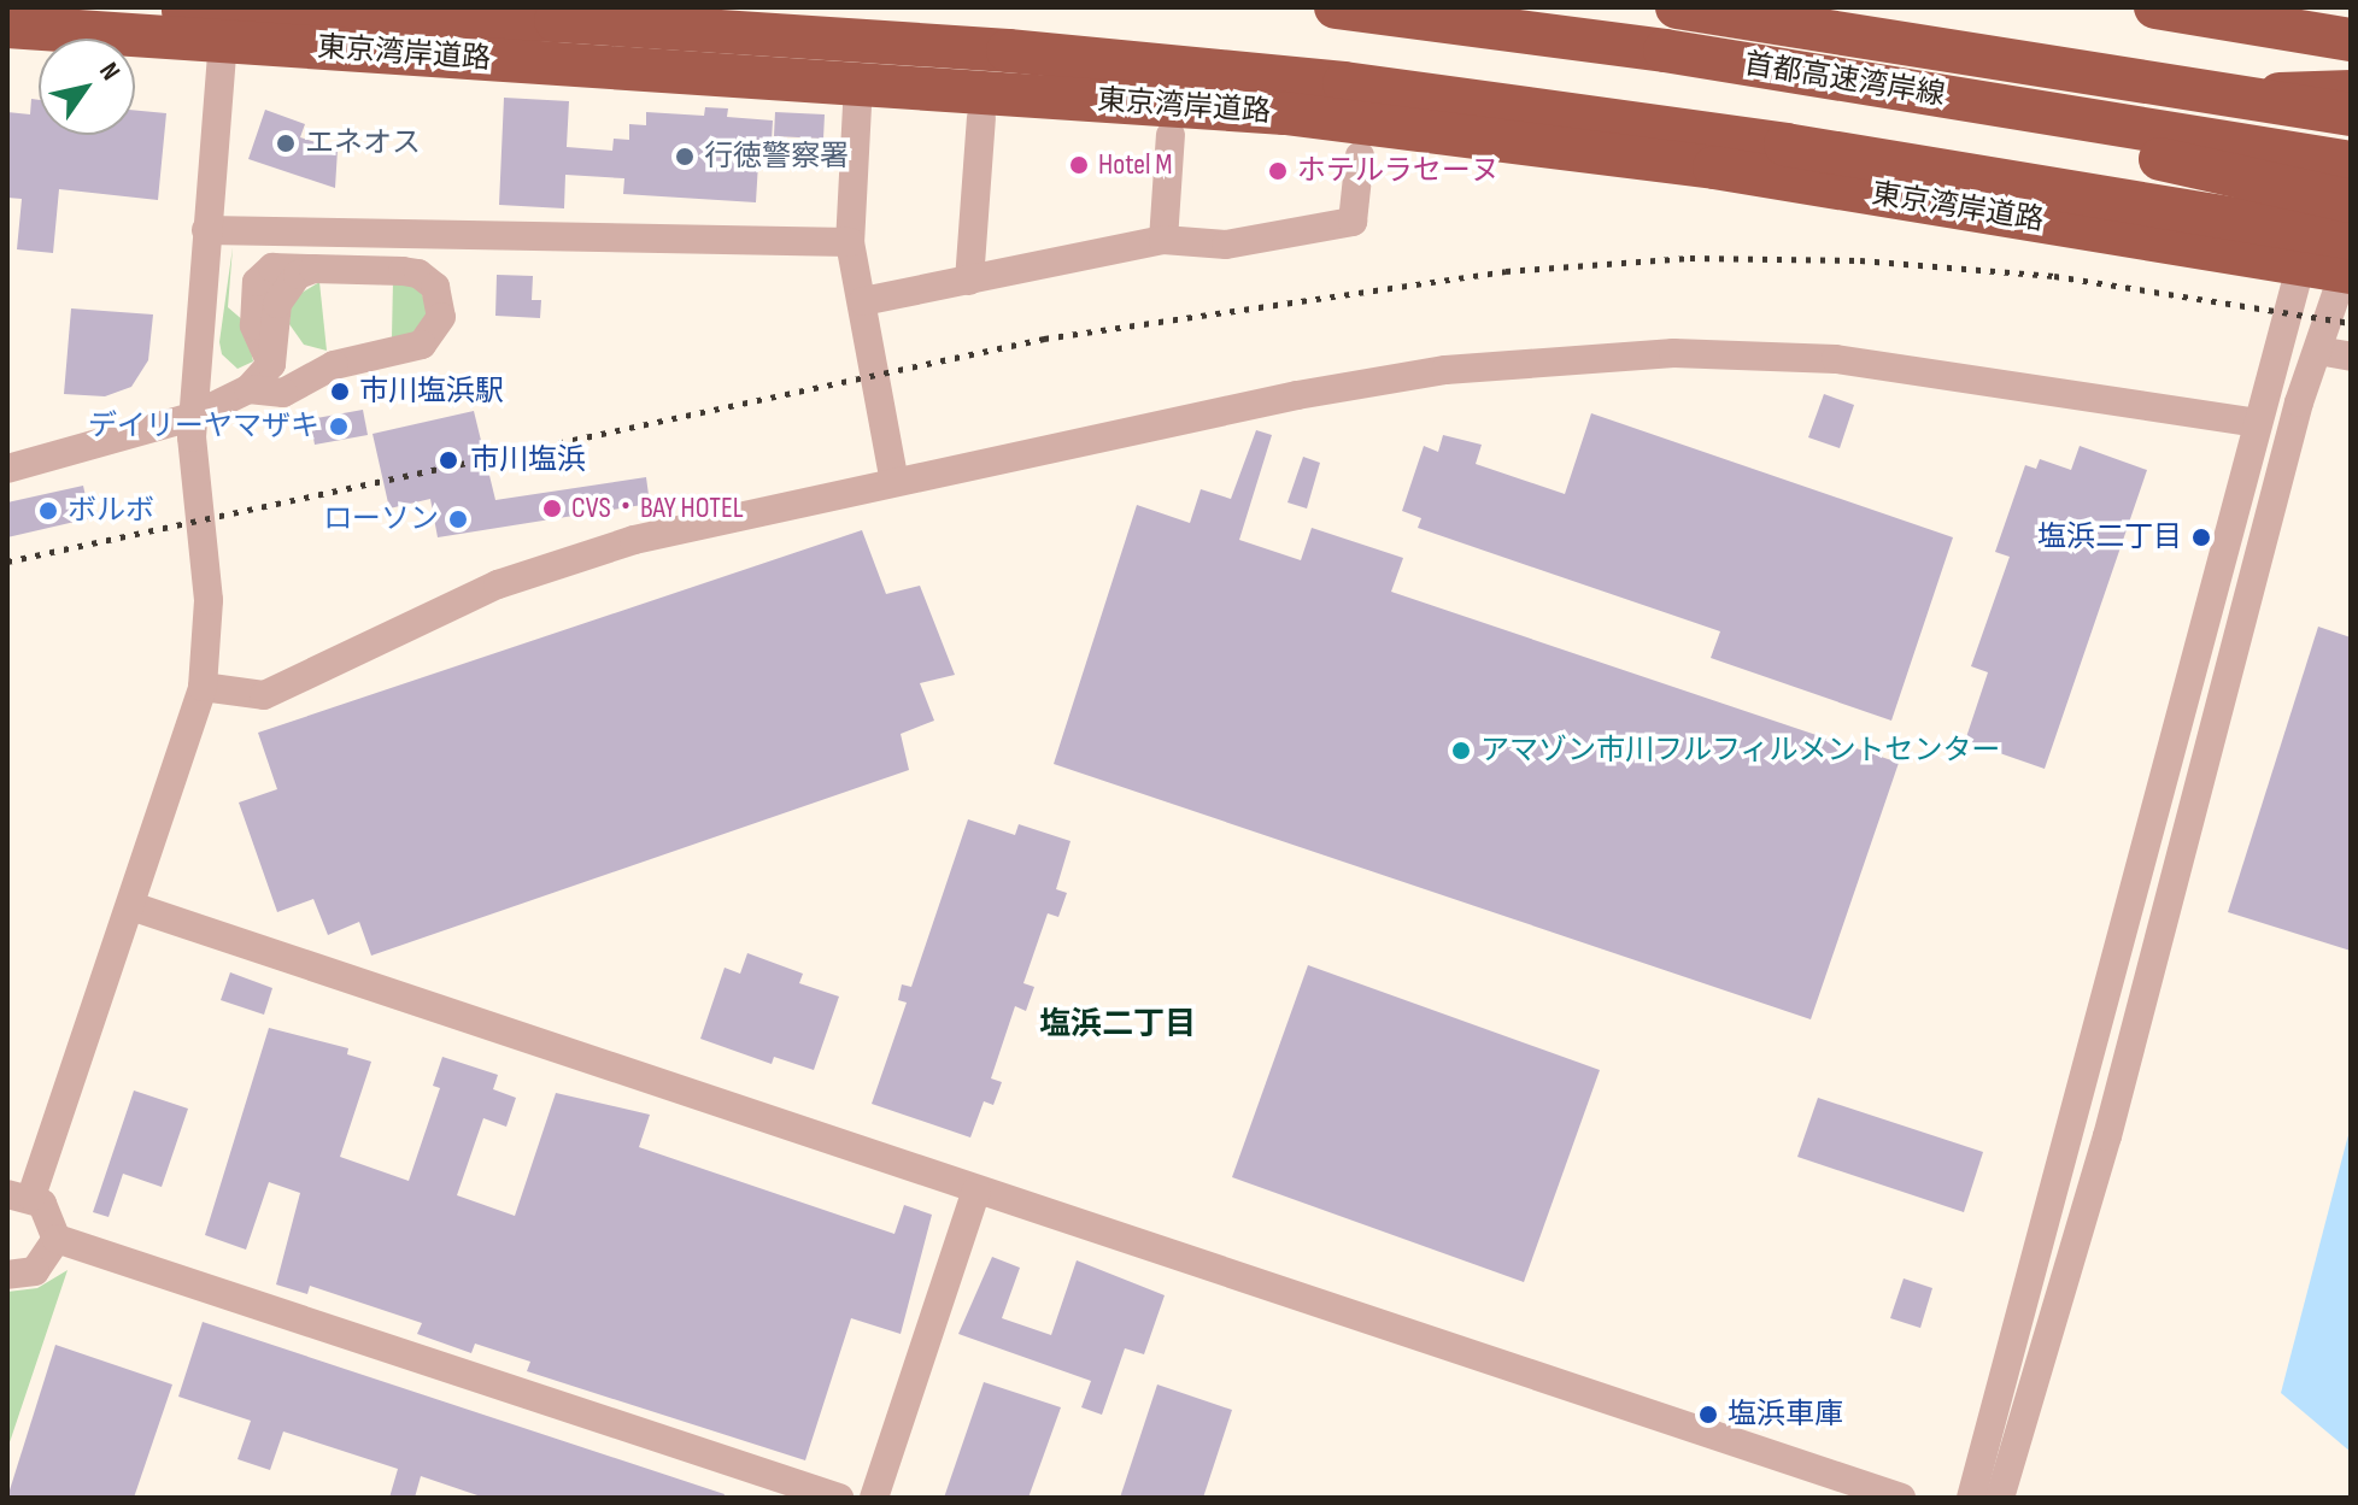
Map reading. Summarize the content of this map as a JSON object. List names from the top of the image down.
{
  "streets": {
    "highway": ["東京湾岸道路", "首都高速湾岸線"]
  },
  "districts": ["塩浜二丁目"],
  "places": [
    "エネオス",
    "行徳警察署",
    "Hotel M",
    "ホテルラセーヌ",
    "市川塩浜駅",
    "デイリーヤマザキ",
    "市川塩浜",
    "CVS・BAY HOTEL",
    "ボルボ",
    "ローソン",
    "塩浜二丁目",
    "アマゾン市川フルフィルメントセンター",
    "塩浜車庫"
  ],
  "north": "top right"
}
